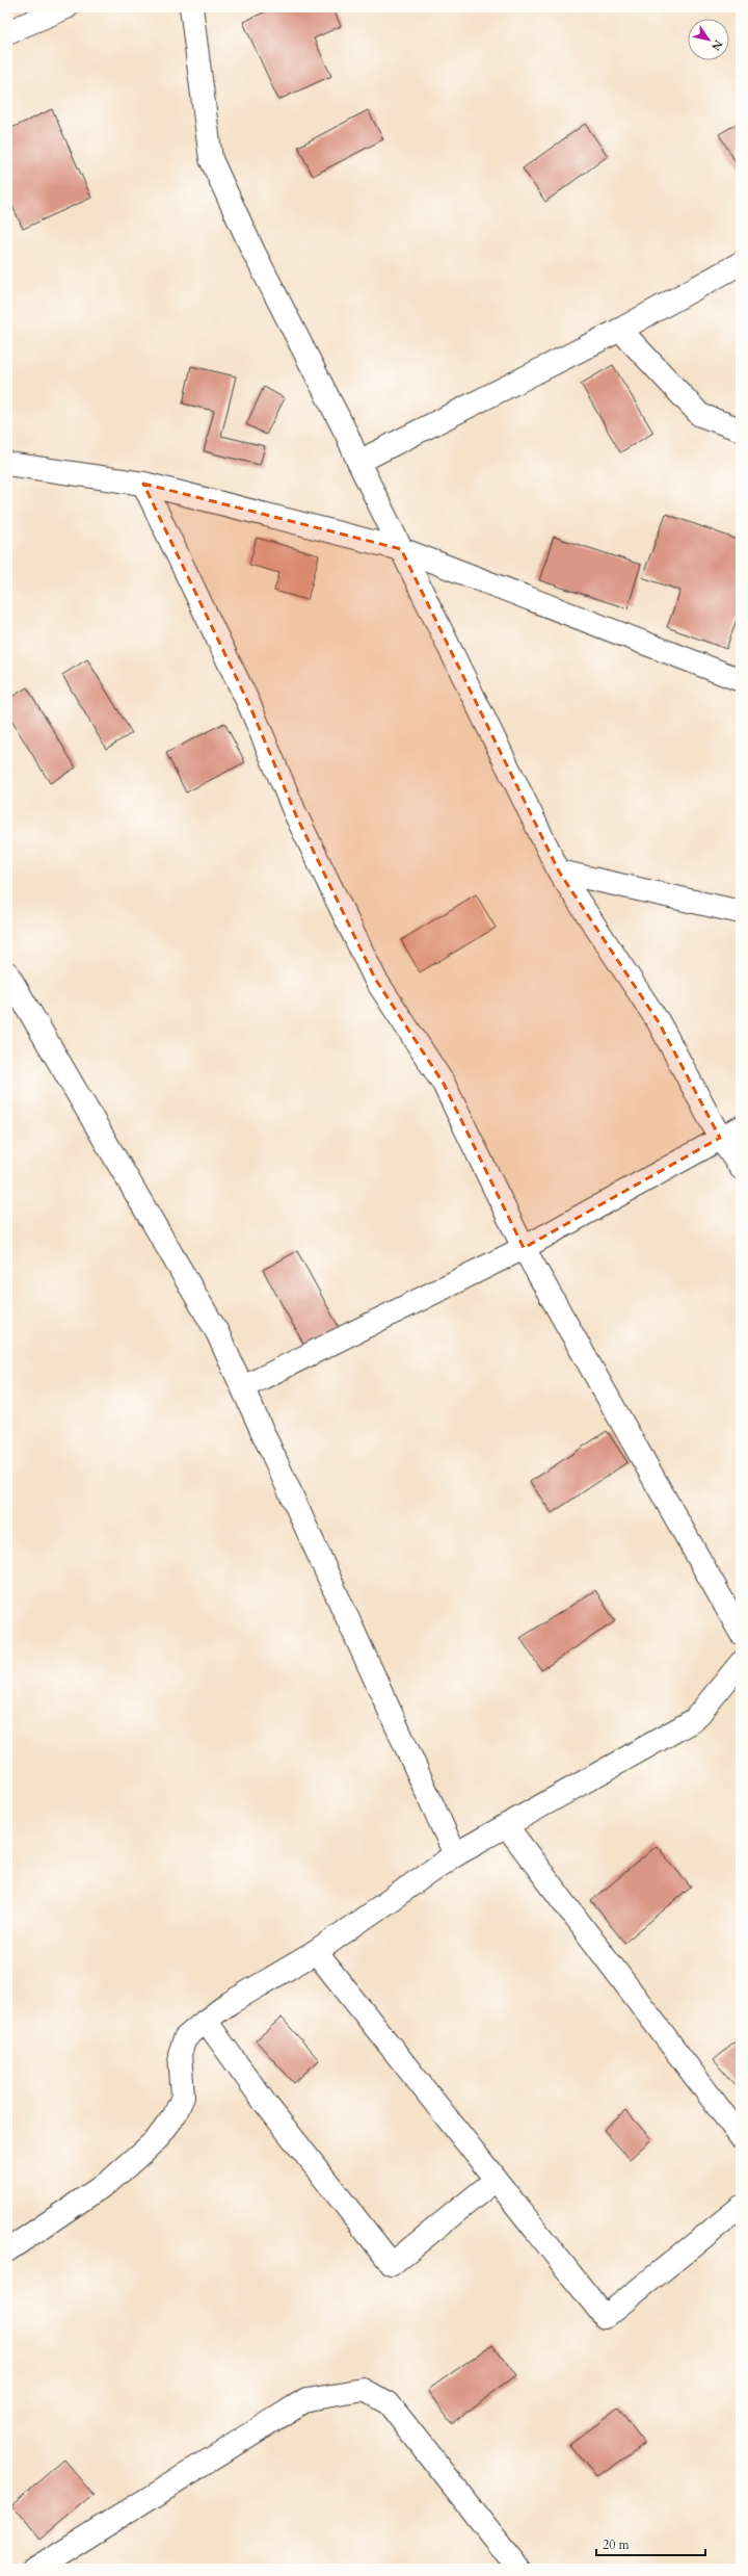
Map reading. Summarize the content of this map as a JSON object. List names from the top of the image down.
{
  "scale_bar": "20 m",
  "north": "bottom right"
}
